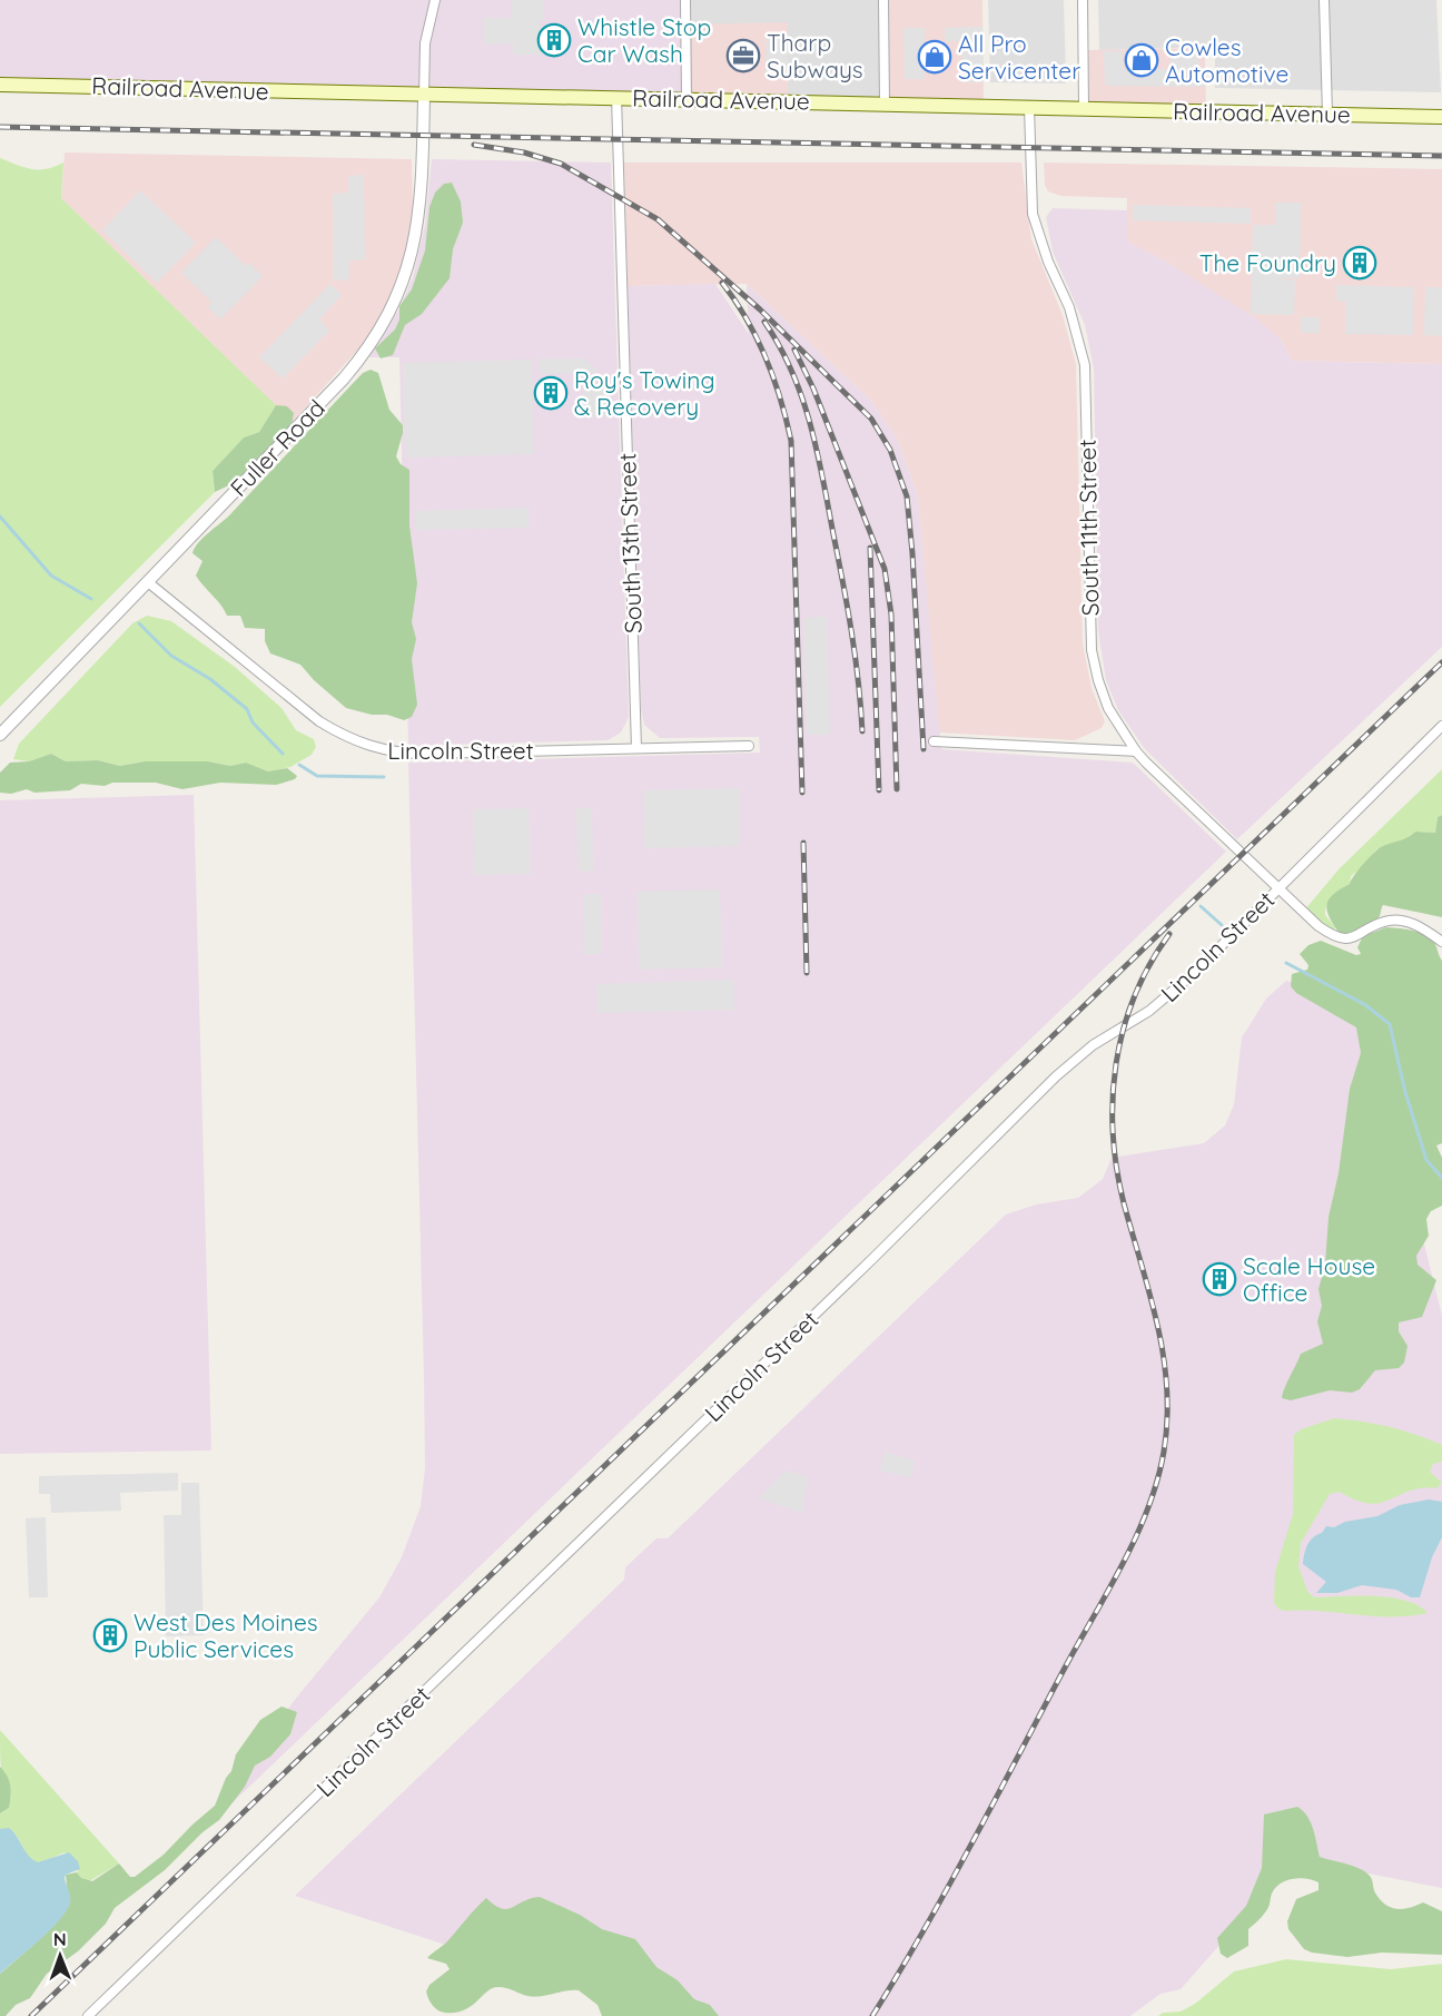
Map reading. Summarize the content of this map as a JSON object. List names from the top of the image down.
{
  "streets": {
    "main road": ["Railroad Avenue"],
    "street": [
      "Fuller Road",
      "South 11th Street",
      "South 13th Street",
      "Lincoln Street"
    ]
  },
  "crossings": [
    ["Railroad Avenue", "Fuller Road"],
    ["Railroad Avenue", "South 11th Street"],
    ["Railroad Avenue", "South 13th Street"],
    ["Fuller Road", "Lincoln Street"],
    ["South 11th Street", "Lincoln Street"],
    ["South 13th Street", "Lincoln Street"]
  ],
  "places": {
    "building": [
      "Whistle Stop Car Wash",
      "The Foundry",
      "Roy's Towing & Recovery",
      "Scale House Office",
      "West Des Moines Public Services"
    ],
    "office": ["Tharp Subways"],
    "shop": ["All Pro Servicenter", "Cowles Automotive"]
  },
  "north": "top"
}
